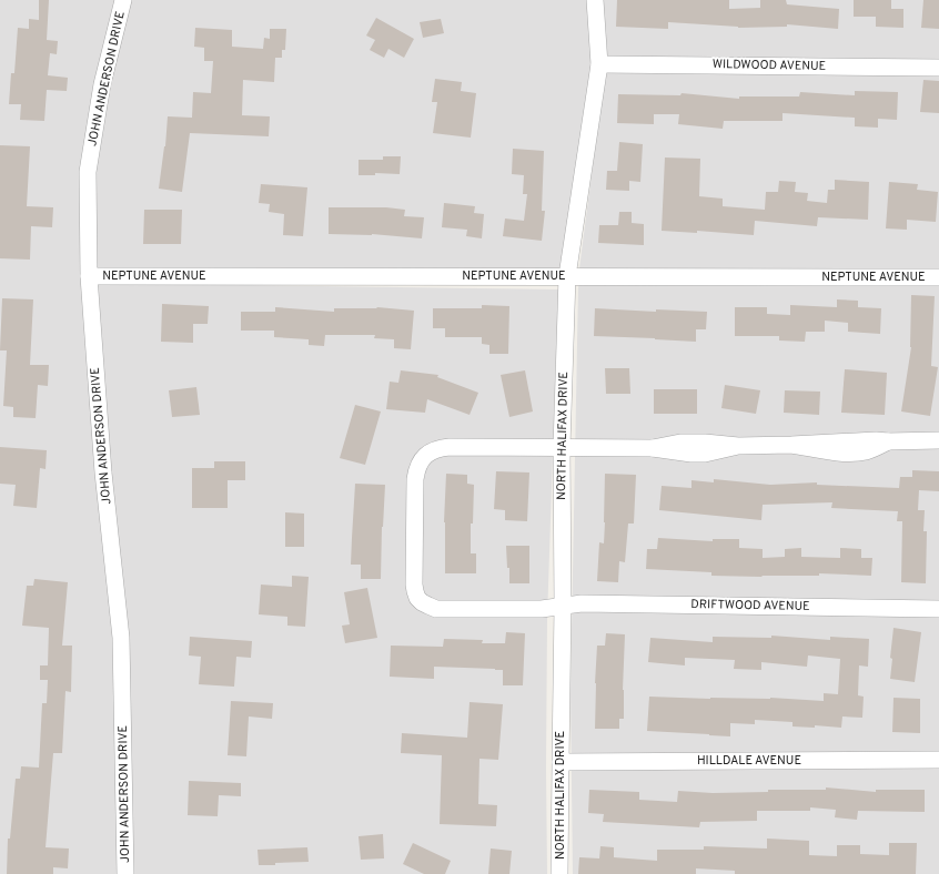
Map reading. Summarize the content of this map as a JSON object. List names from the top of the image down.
{
  "streets": {
    "street": [
      "WILDWOOD AVENUE",
      "JOHN ANDERSON DRIVE",
      "NEPTUNE AVENUE",
      "NORTH HALIFAX DRIVE",
      "DRIFTWOOD AVENUE",
      "HILLDALE AVENUE"
    ]
  },
  "crossings": [
    ["WILDWOOD AVENUE", "NORTH HALIFAX DRIVE"],
    ["JOHN ANDERSON DRIVE", "NEPTUNE AVENUE"],
    ["NEPTUNE AVENUE", "NORTH HALIFAX DRIVE"],
    ["NORTH HALIFAX DRIVE", "DRIFTWOOD AVENUE"],
    ["NORTH HALIFAX DRIVE", "HILLDALE AVENUE"]
  ]
}
